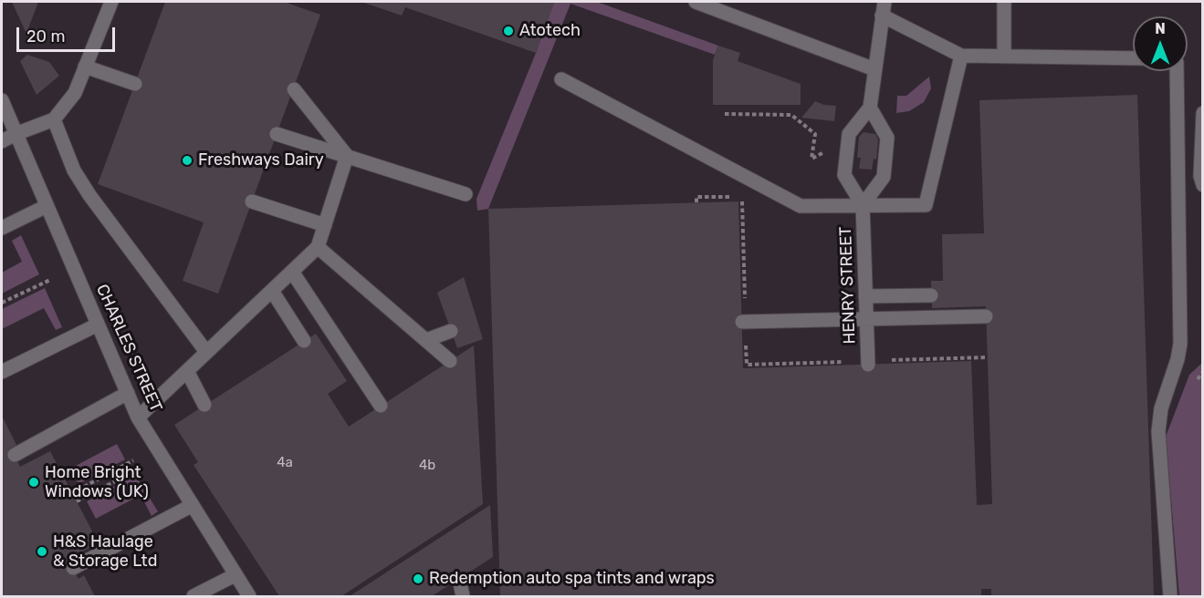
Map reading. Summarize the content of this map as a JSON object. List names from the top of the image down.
{
  "streets": {
    "street": ["HENRY STREET", "CHARLES STREET"]
  },
  "places": [
    "Atotech",
    "Freshways Dairy",
    "Home Bright Windows (UK)",
    "H&S Haulage & Storage Ltd",
    "Redemption auto spa tints and wraps"
  ],
  "house_numbers": ["4a", "4b"],
  "scale_bar": "20 m",
  "north": "top"
}
